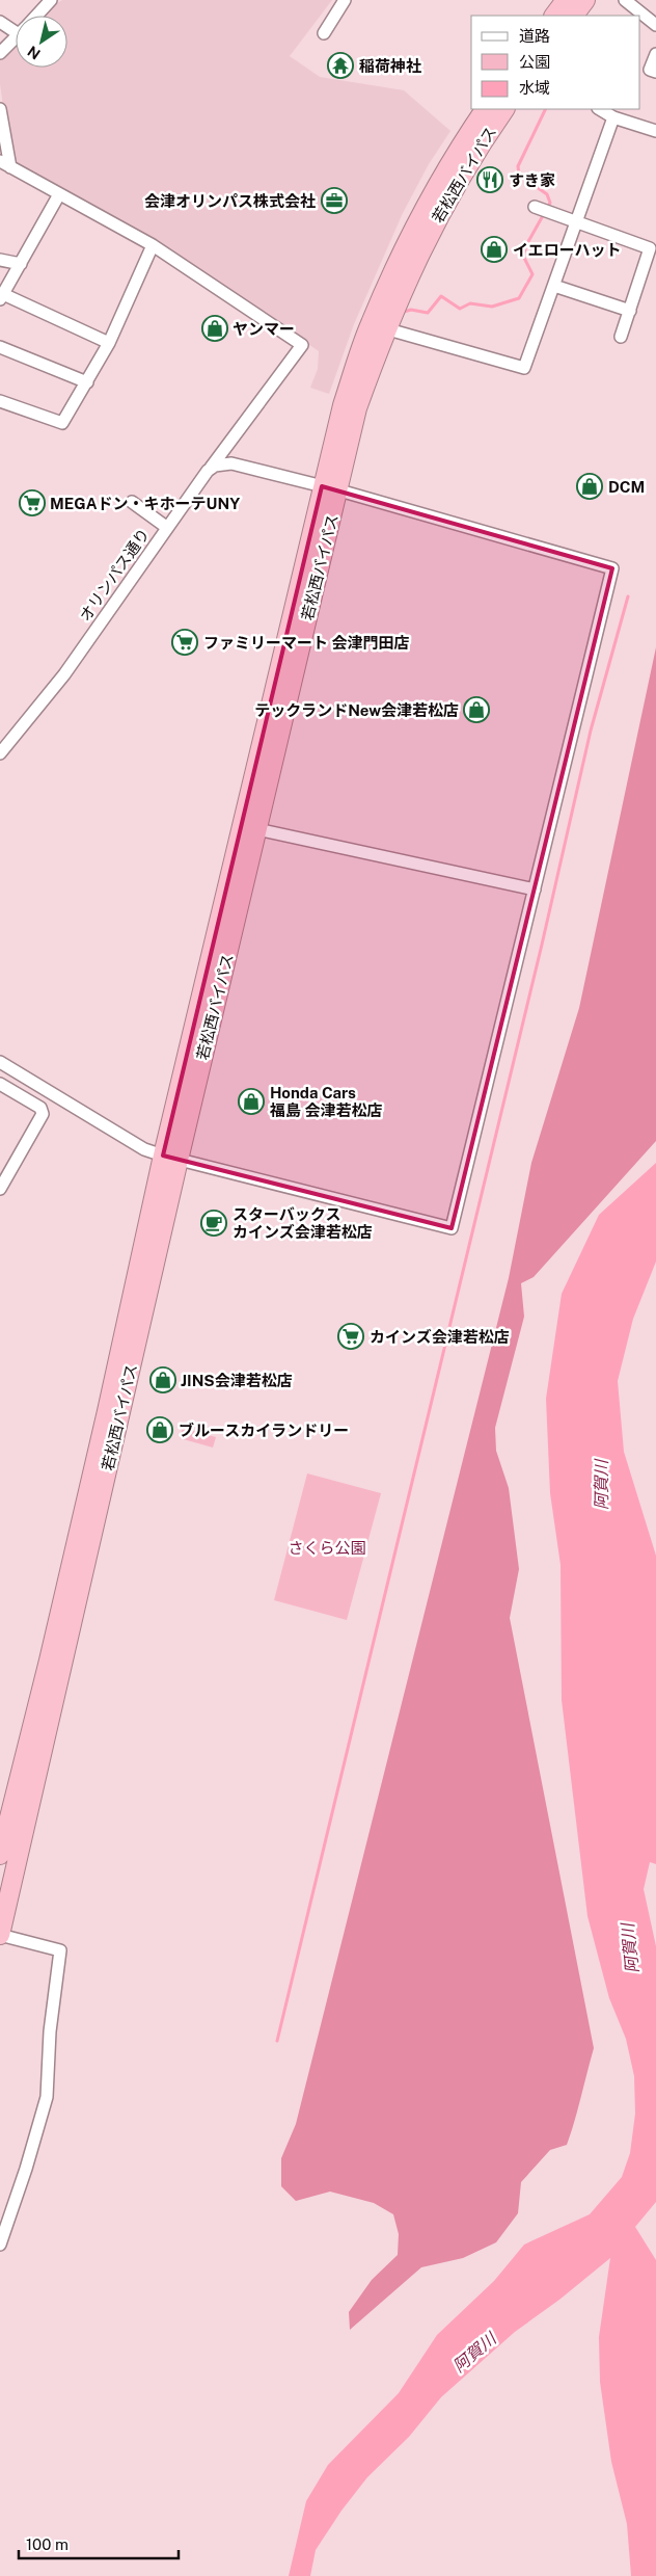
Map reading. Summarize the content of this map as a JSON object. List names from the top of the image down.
{
  "streets": {
    "highway": ["若松西バイパス"],
    "street": ["オリンパス通り"]
  },
  "water": ["阿賀川"],
  "parks": ["さくら公園"],
  "places": {
    "temple": ["稲荷神社"],
    "restaurant": ["すき家"],
    "office": ["会津オリンパス株式会社"],
    "shop": [
      "イエローハット",
      "ヤンマー",
      "DCM",
      "テックランドNew会津若松店",
      "Honda Cars 福島 会津若松店",
      "JINS会津若松店",
      "ブルースカイランドリー"
    ],
    "supermarket": ["MEGAドン・キホーテUNY", "ファミリーマート 会津門田店", "カインズ会津若松店"],
    "cafe": ["スターバックス カインズ会津若松店"]
  },
  "legend": ["道路", "公園", "水域"],
  "scale_bar": "100 m",
  "north": "bottom left"
}
